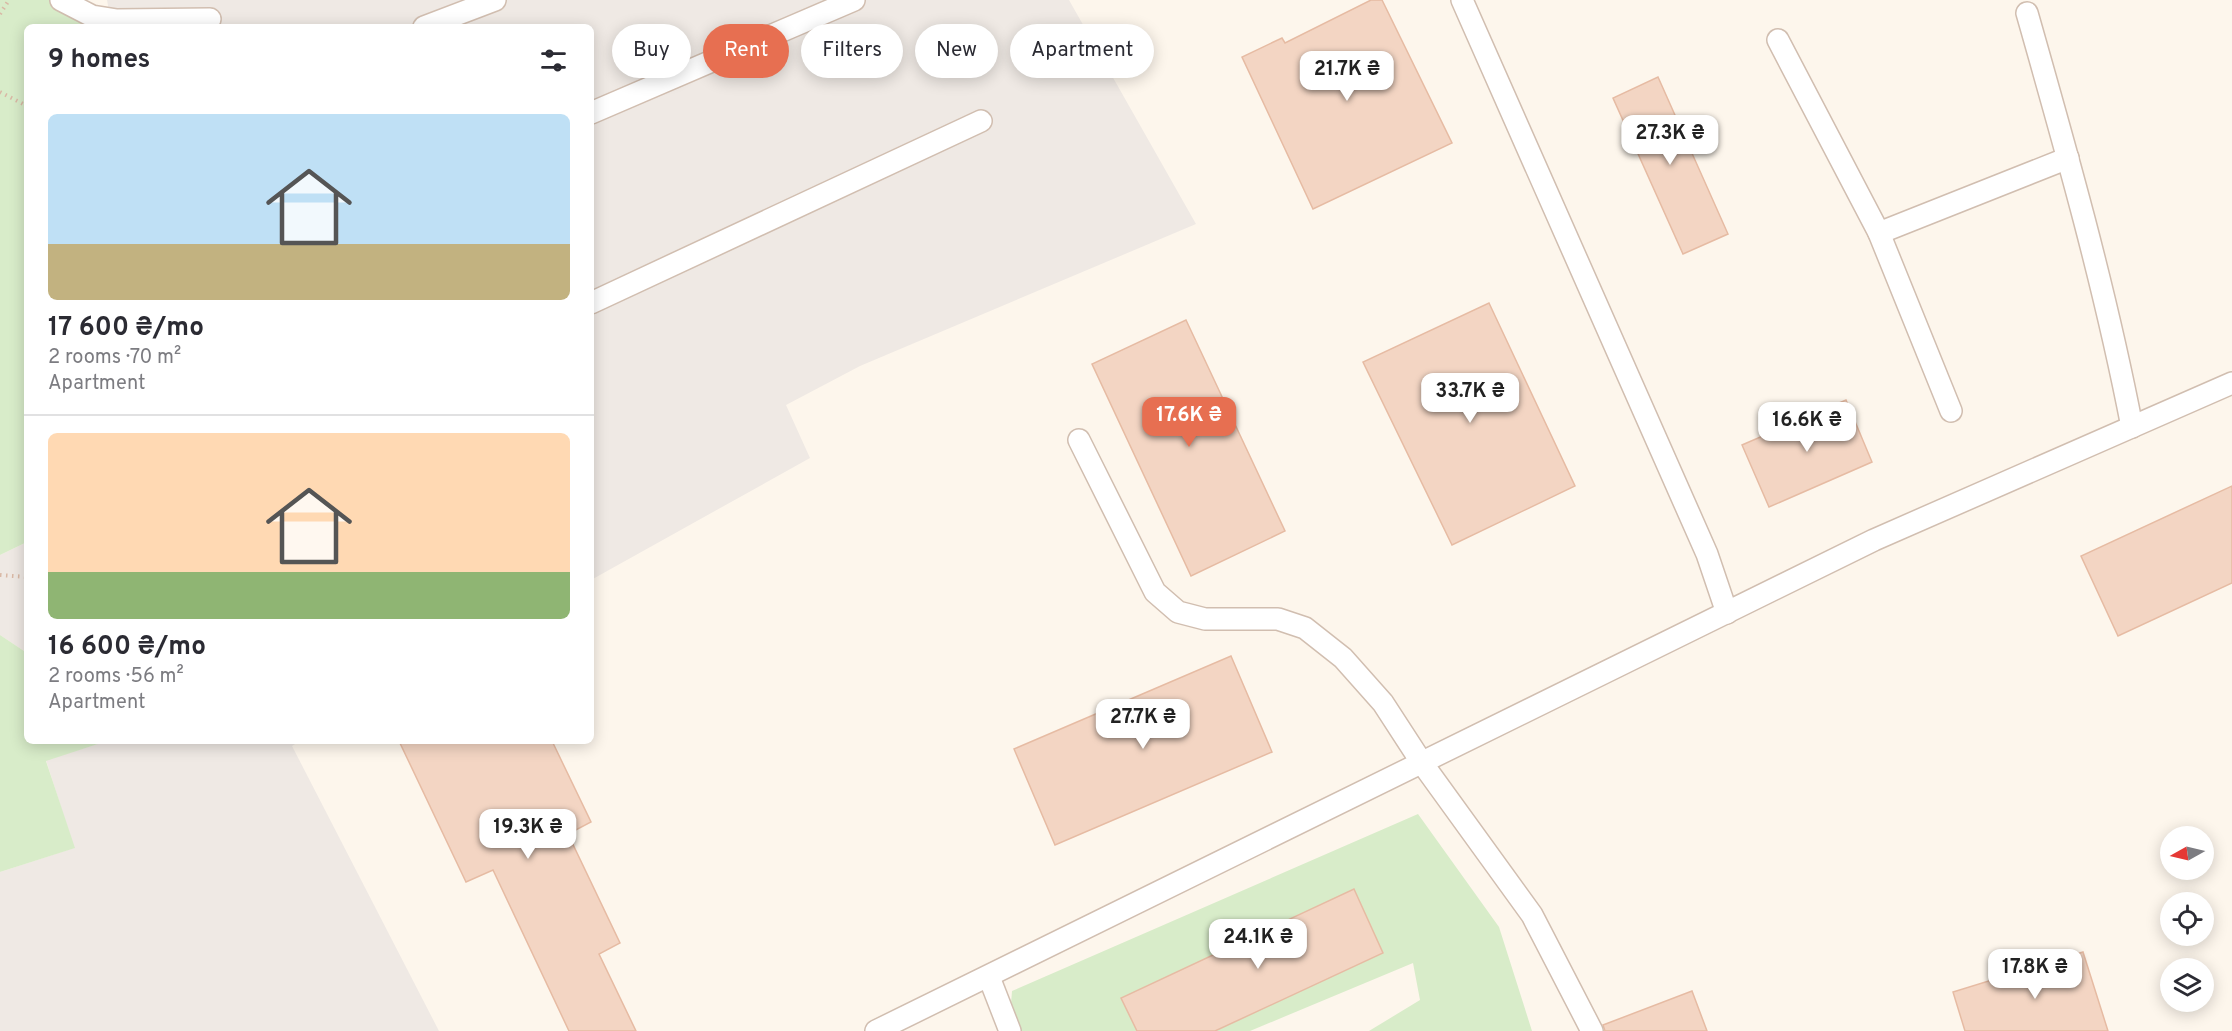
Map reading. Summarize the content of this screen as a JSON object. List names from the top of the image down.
{
  "north": "left",
  "page": {
    "chip": [
      "Buy",
      "Rent",
      "Filters",
      "New",
      "Apartment"
    ],
    "heading": "9 homes",
    "price": [
      "21.7K ₴",
      "27.3K ₴",
      "33.7K ₴",
      "17.6K ₴",
      "16.6K ₴",
      "27.7K ₴",
      "19.3K ₴",
      "24.1K ₴",
      "17.8K ₴"
    ],
    "list": [
      {
        "name": "17 600 ₴/mo",
        "note": "2 rooms · 70 m² · Apartment"
      },
      {
        "name": "16 600 ₴/mo",
        "note": "2 rooms · 56 m² · Apartment"
      }
    ]
  }
}
